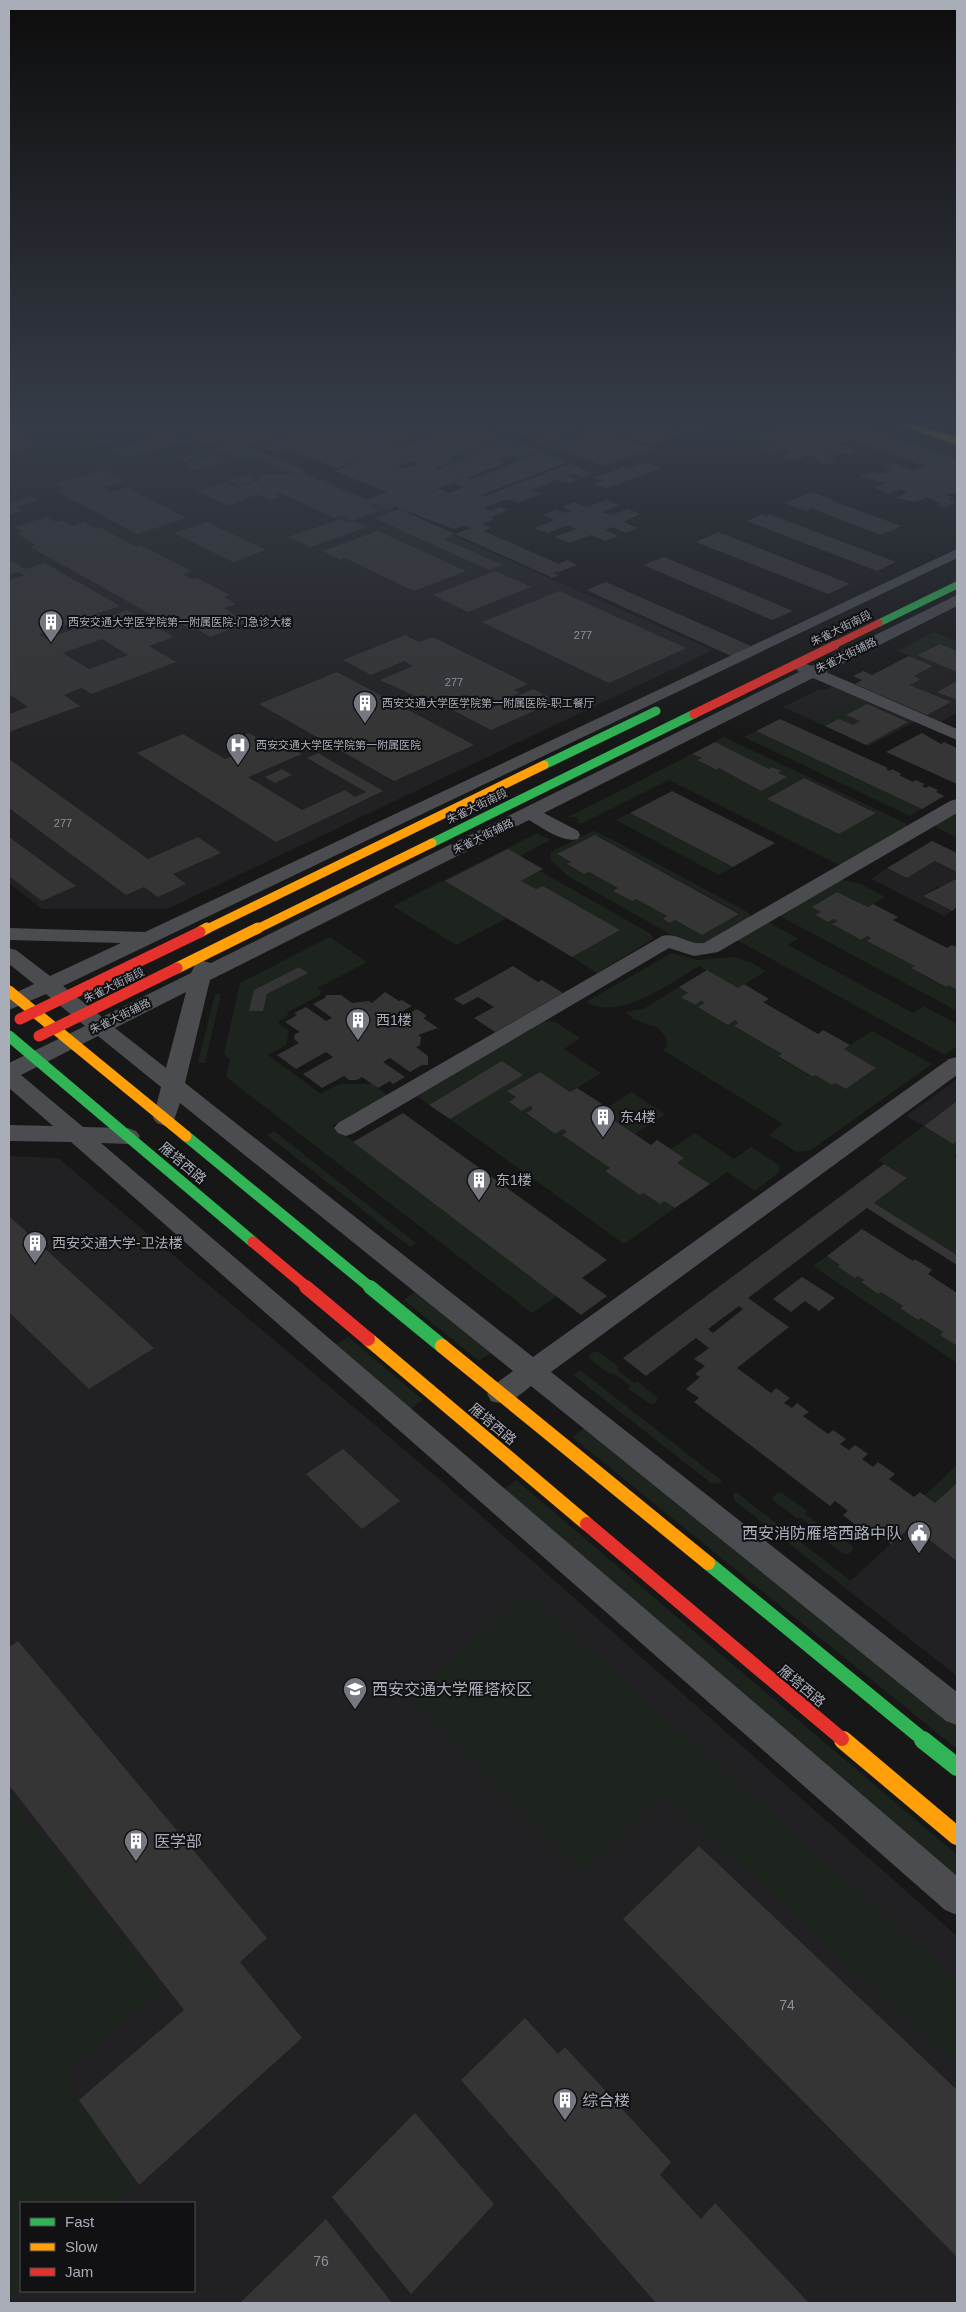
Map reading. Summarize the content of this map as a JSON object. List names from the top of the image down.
{
  "streets": {
    "main road": ["朱雀大街南段", "雁塔西路"],
    "street": ["朱雀大街辅路"]
  },
  "crossings": [
    ["朱雀大街南段", "朱雀大街辅路"],
    ["朱雀大街南段", "雁塔西路"],
    ["朱雀大街辅路", "雁塔西路"]
  ],
  "places": {
    "building": [
      "西安交通大学医学院第一附属医院-门急诊大楼",
      "西安交通大学医学院第一附属医院-职工餐厅",
      "西1楼",
      "东4楼",
      "东1楼",
      "西安交通大学-卫法楼",
      "医学部",
      "综合楼"
    ],
    "hospital": ["西安交通大学医学院第一附属医院"],
    "public building": ["西安消防雁塔西路中队"],
    "school or university": ["西安交通大学雁塔校区"]
  },
  "house_numbers": [
    "277",
    "277",
    "277",
    "74",
    "76"
  ],
  "legend": ["Fast", "Slow", "Jam"]
}
